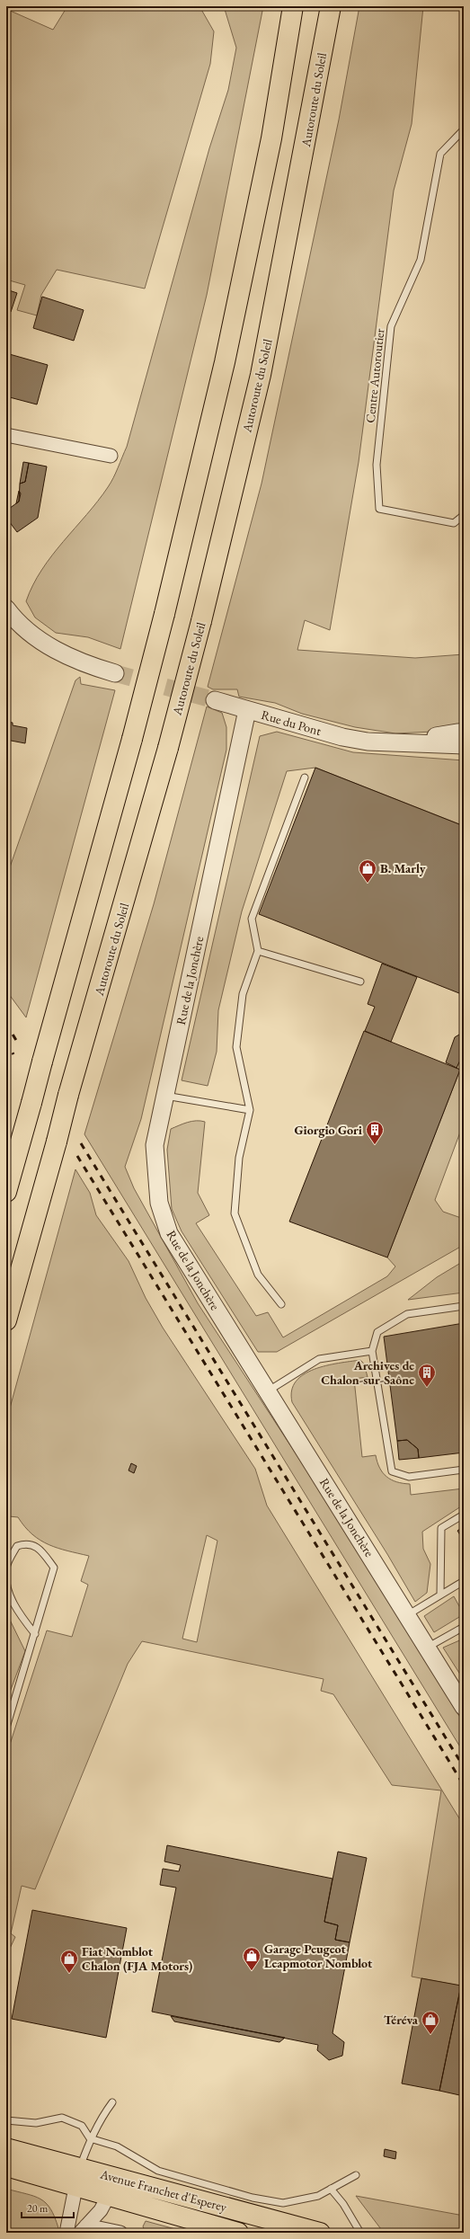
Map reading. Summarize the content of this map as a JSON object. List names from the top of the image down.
{
  "streets": {
    "main road": ["Autoroute du Soleil", "Avenue Franchet d'Esperey"],
    "street": ["Rue du Pont", "Rue de la Jonchère"],
    "lane": ["Centre Autoroutier"]
  },
  "crossings": [
    ["Rue du Pont", "Rue de la Jonchère"]
  ],
  "places": {
    "shop": [
      "B. Marly",
      "Garage Peugeot Leapmotor Nomblot",
      "Fiat Nomblot Chalon (FJA Motors)",
      "Téréva"
    ],
    "building": ["Giorgio Gori", "Archives de Chalon-sur-Saône"]
  },
  "scale_bar": "20 m"
}
